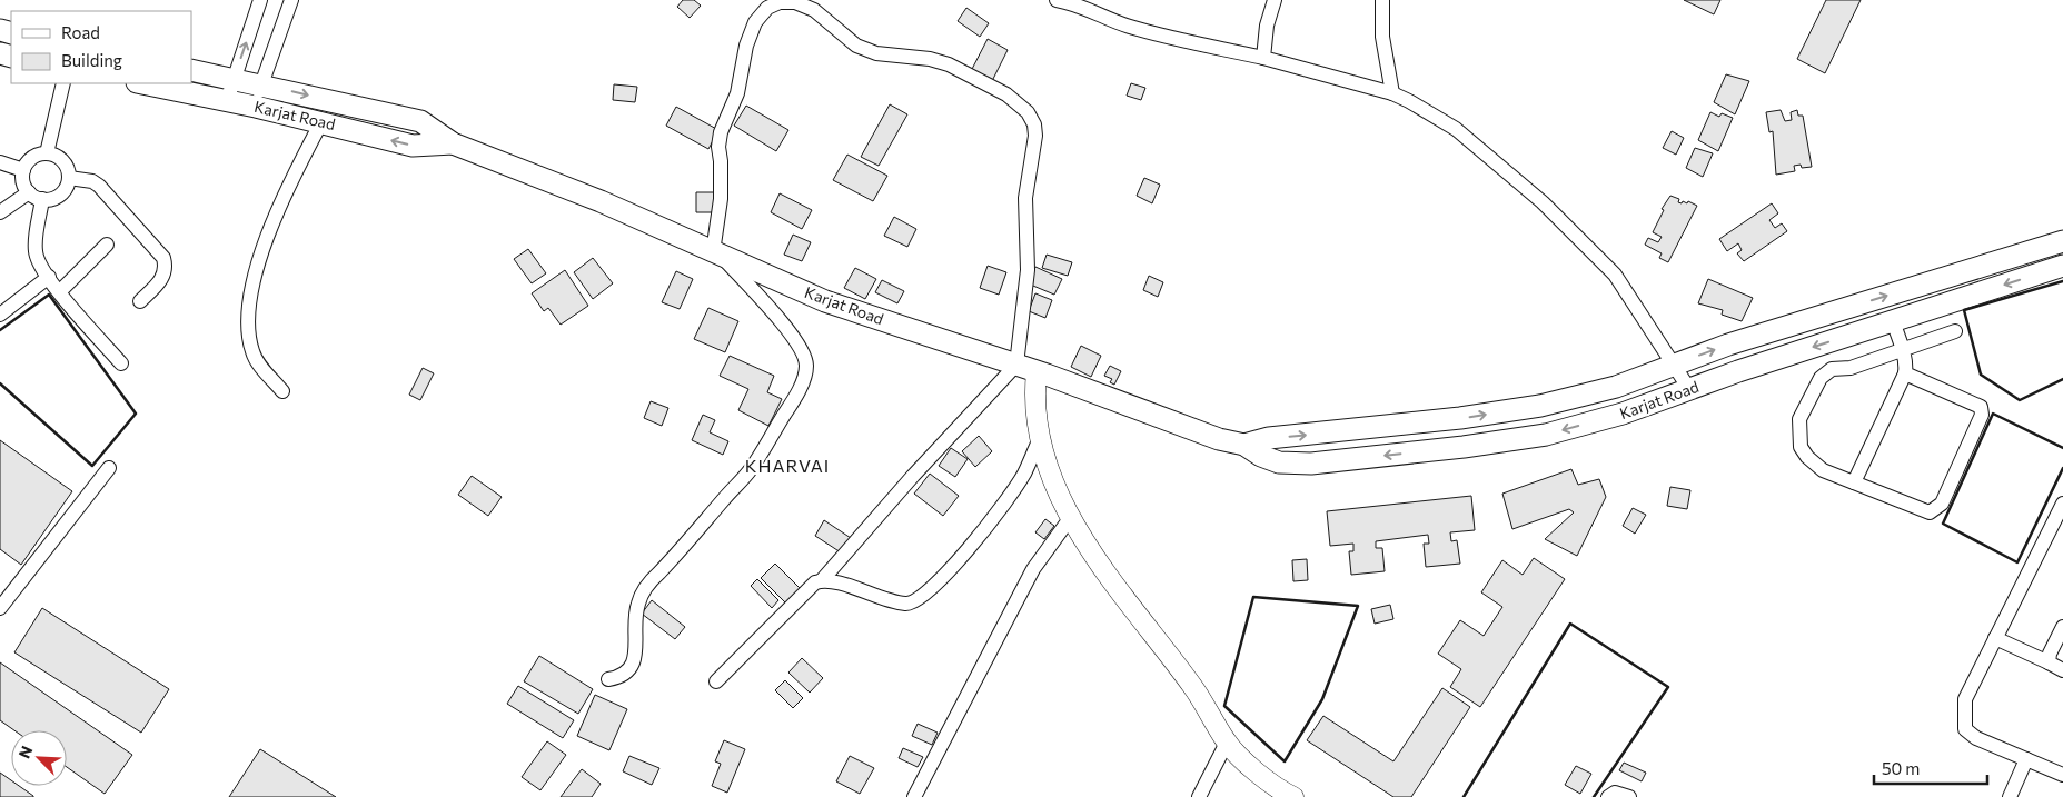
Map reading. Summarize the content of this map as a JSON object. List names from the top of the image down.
{
  "streets": {
    "main road": ["Karjat Road"]
  },
  "districts": ["KHARVAI"],
  "legend": ["Road", "Building"],
  "scale_bar": "50 m",
  "north": "top left"
}
